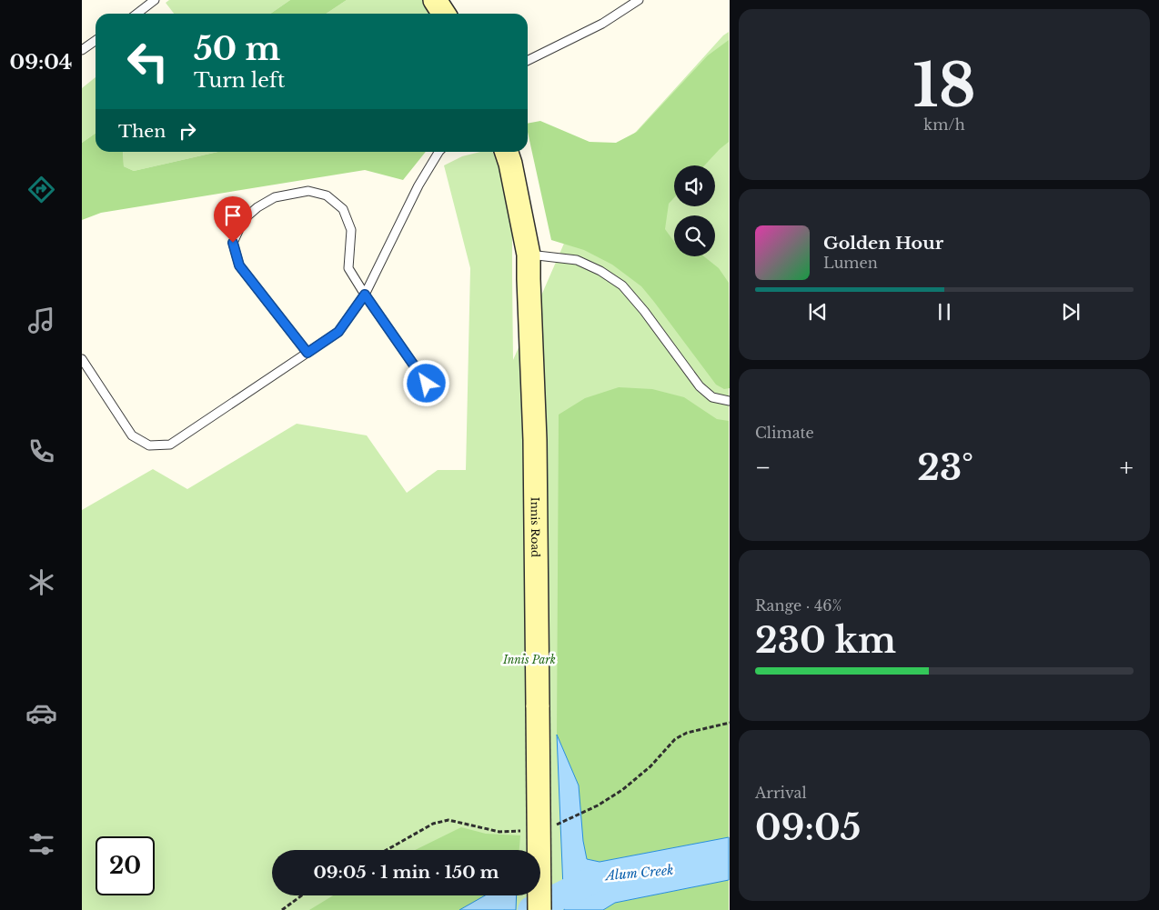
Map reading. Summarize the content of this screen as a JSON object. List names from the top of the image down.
{
  "streets": {
    "main road": ["Innis Road"]
  },
  "water": ["Alum Creek"],
  "parks": ["Innis Park"],
  "page": {
    "tabs": "09:04",
    "tile": [
      ["18", "km/h"],
      "Climate",
      ["Range · 46%", "230 km"],
      ["Arrival", "09:05"]
    ],
    "turn": ["50 m", "Turn left"],
    "then": "Then",
    "song": ["Golden Hour", "Lumen"],
    "heat": ["−", "23°", "+"],
    "limit": "20",
    "trip": "09:05 · 1 min · 150 m"
  }
}
